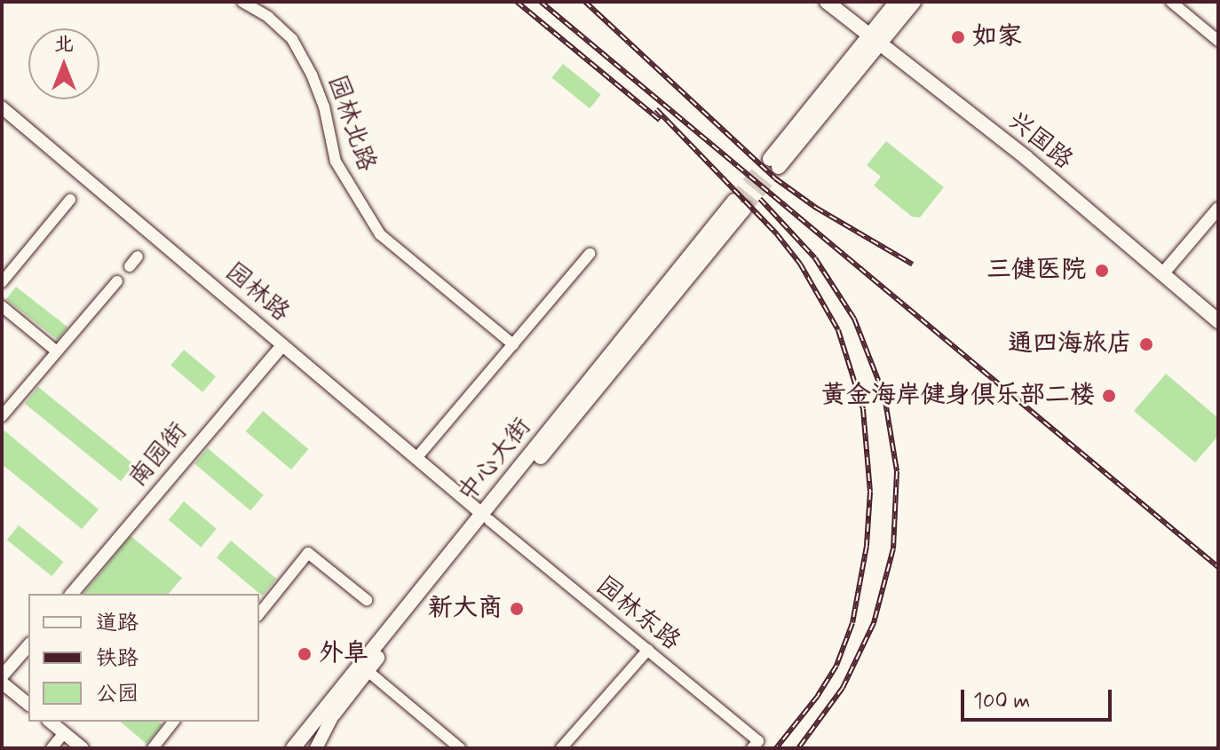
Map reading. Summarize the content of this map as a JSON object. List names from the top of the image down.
{
  "streets": {
    "main road": ["兴国路", "中心大街"],
    "street": [
      "园林北路",
      "园林路",
      "南园街",
      "园林东路"
    ]
  },
  "crossings": [
    ["园林路", "南园街"],
    ["园林路", "中心大街"],
    ["园林路", "园林东路"],
    ["中心大街", "园林东路"]
  ],
  "places": [
    "如家",
    "三健医院",
    "通四海旅店",
    "黄金海岸健身俱乐部二楼",
    "新大商",
    "外阜"
  ],
  "legend": ["道路", "铁路", "公园"],
  "scale_bar": "100 m",
  "north": "top"
}
